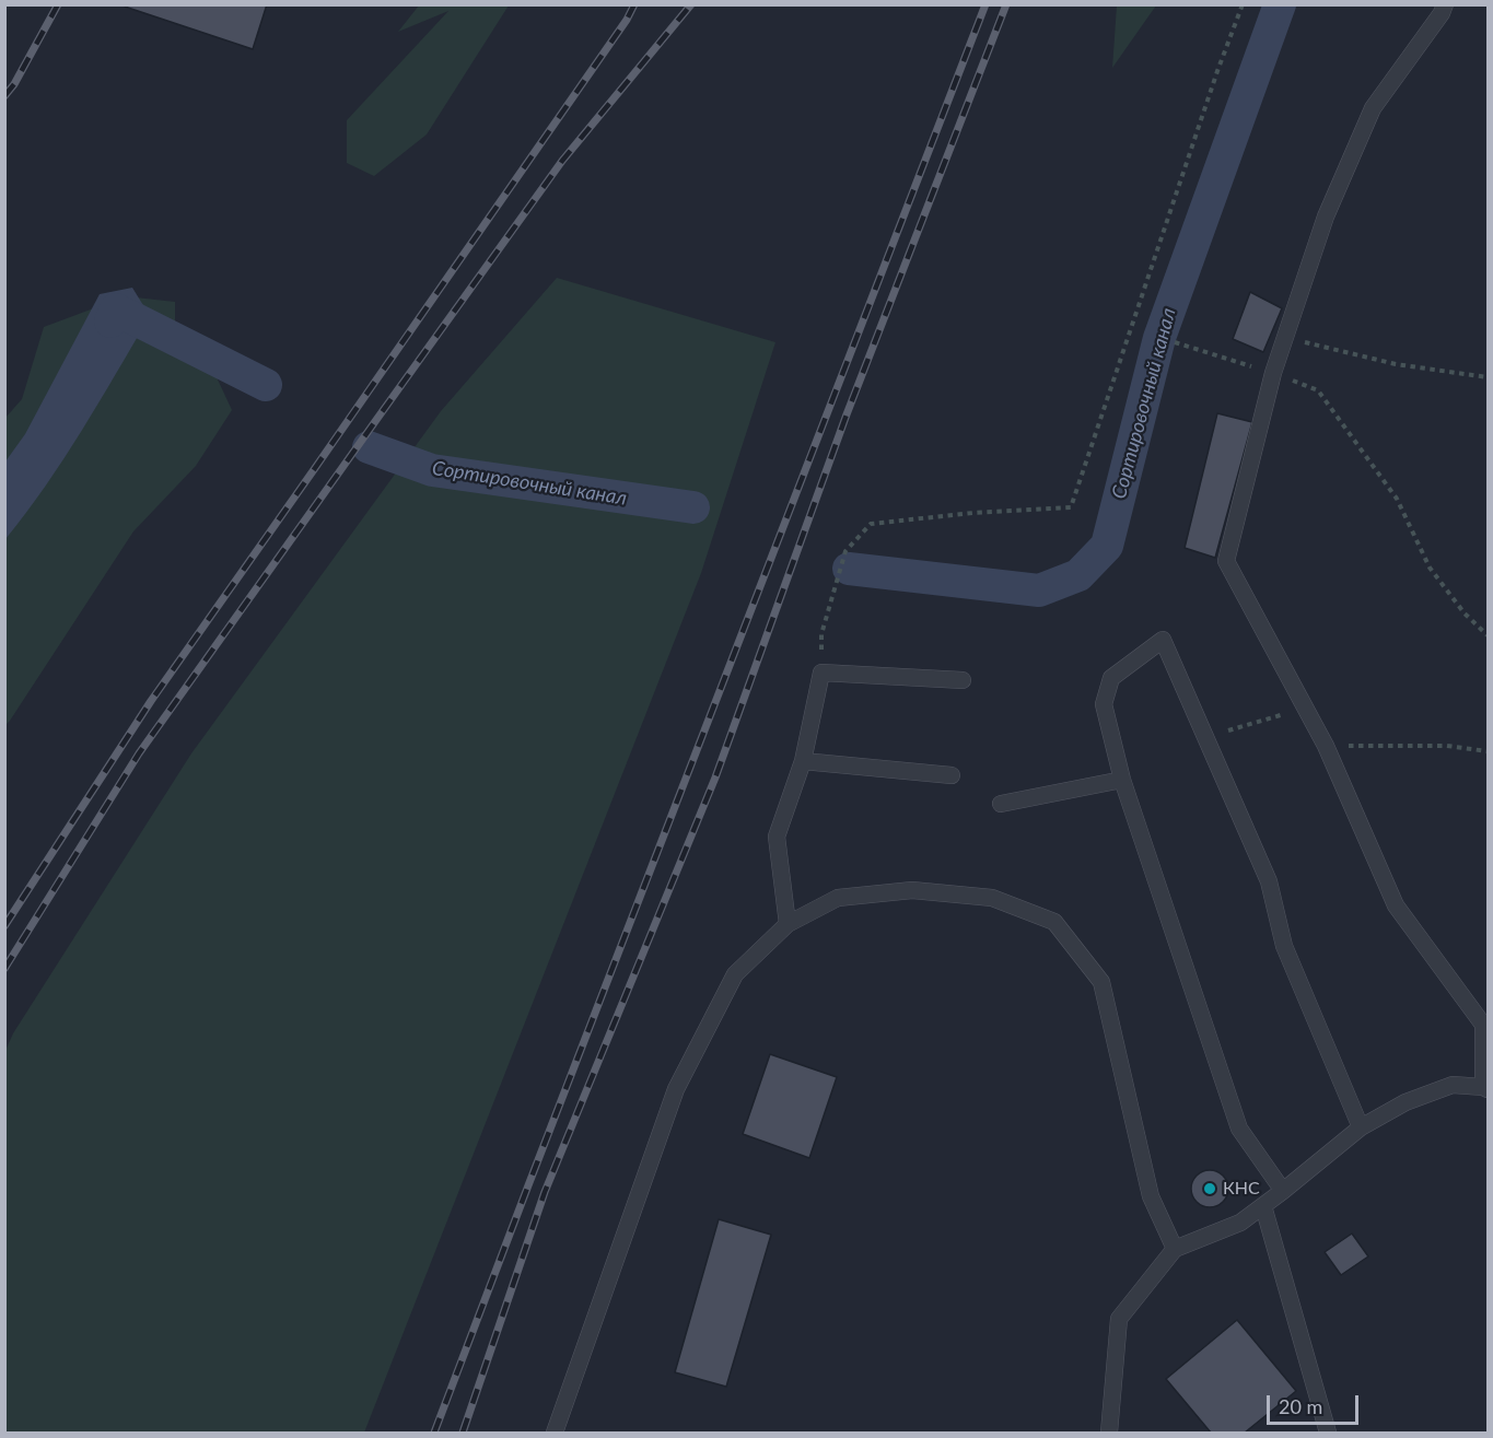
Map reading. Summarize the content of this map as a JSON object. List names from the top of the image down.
{
  "water": ["Сортировочный канал"],
  "places": ["КНС"],
  "scale_bar": "20 m"
}
